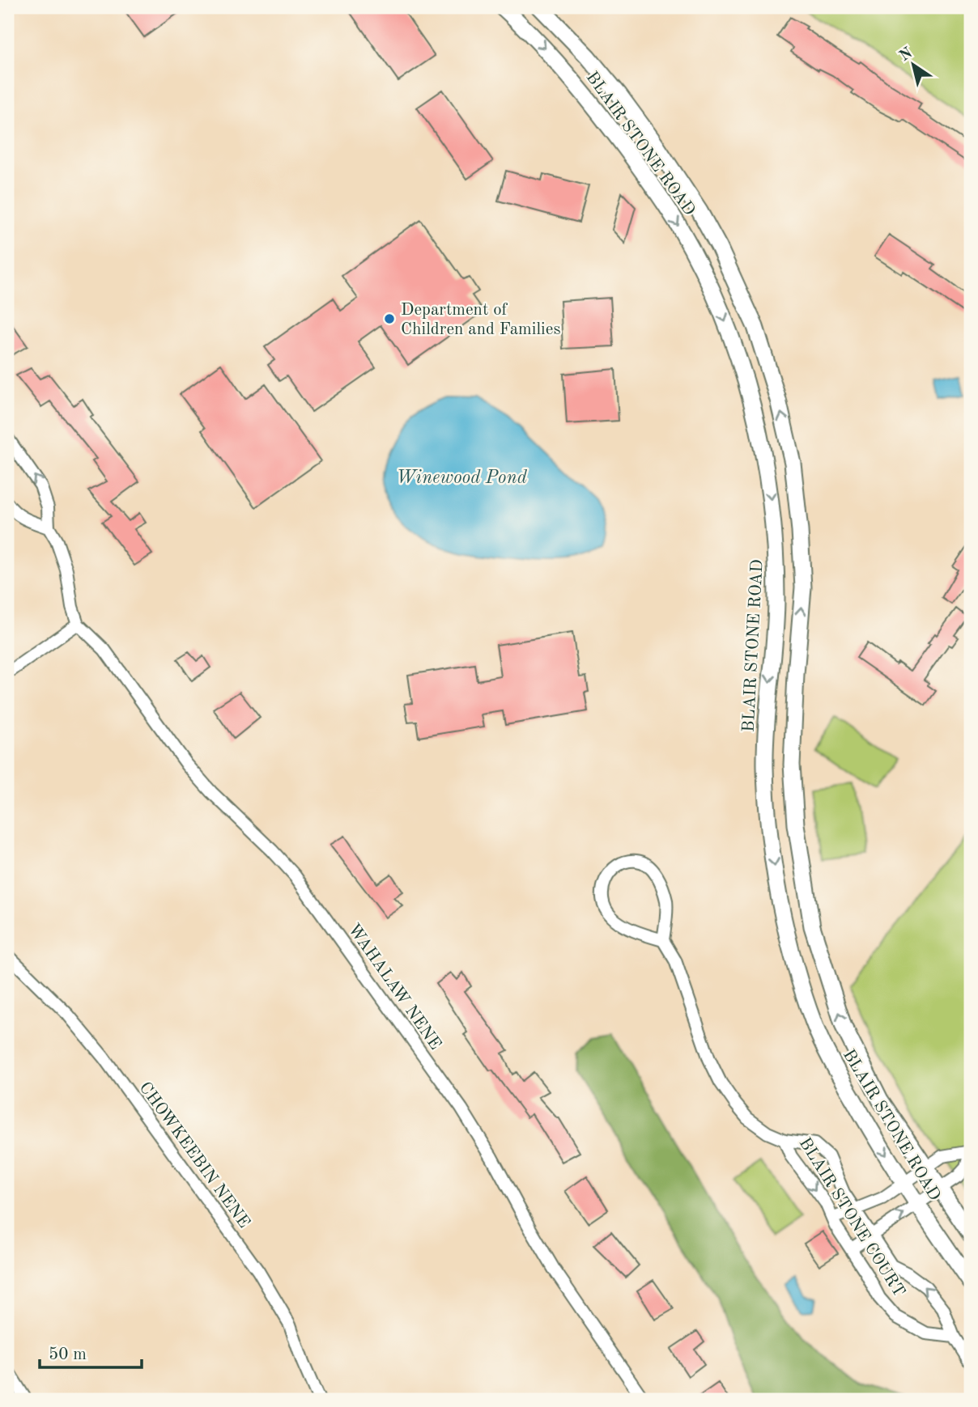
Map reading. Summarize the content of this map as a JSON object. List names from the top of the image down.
{
  "streets": {
    "main road": ["BLAIR STONE ROAD"],
    "street": ["WAHALAW NENE", "CHOWKEEBIN NENE", "BLAIR STONE COURT"]
  },
  "water": ["Winewood Pond"],
  "places": ["Department of Children and Families"],
  "scale_bar": "50 m",
  "north": "top left"
}
